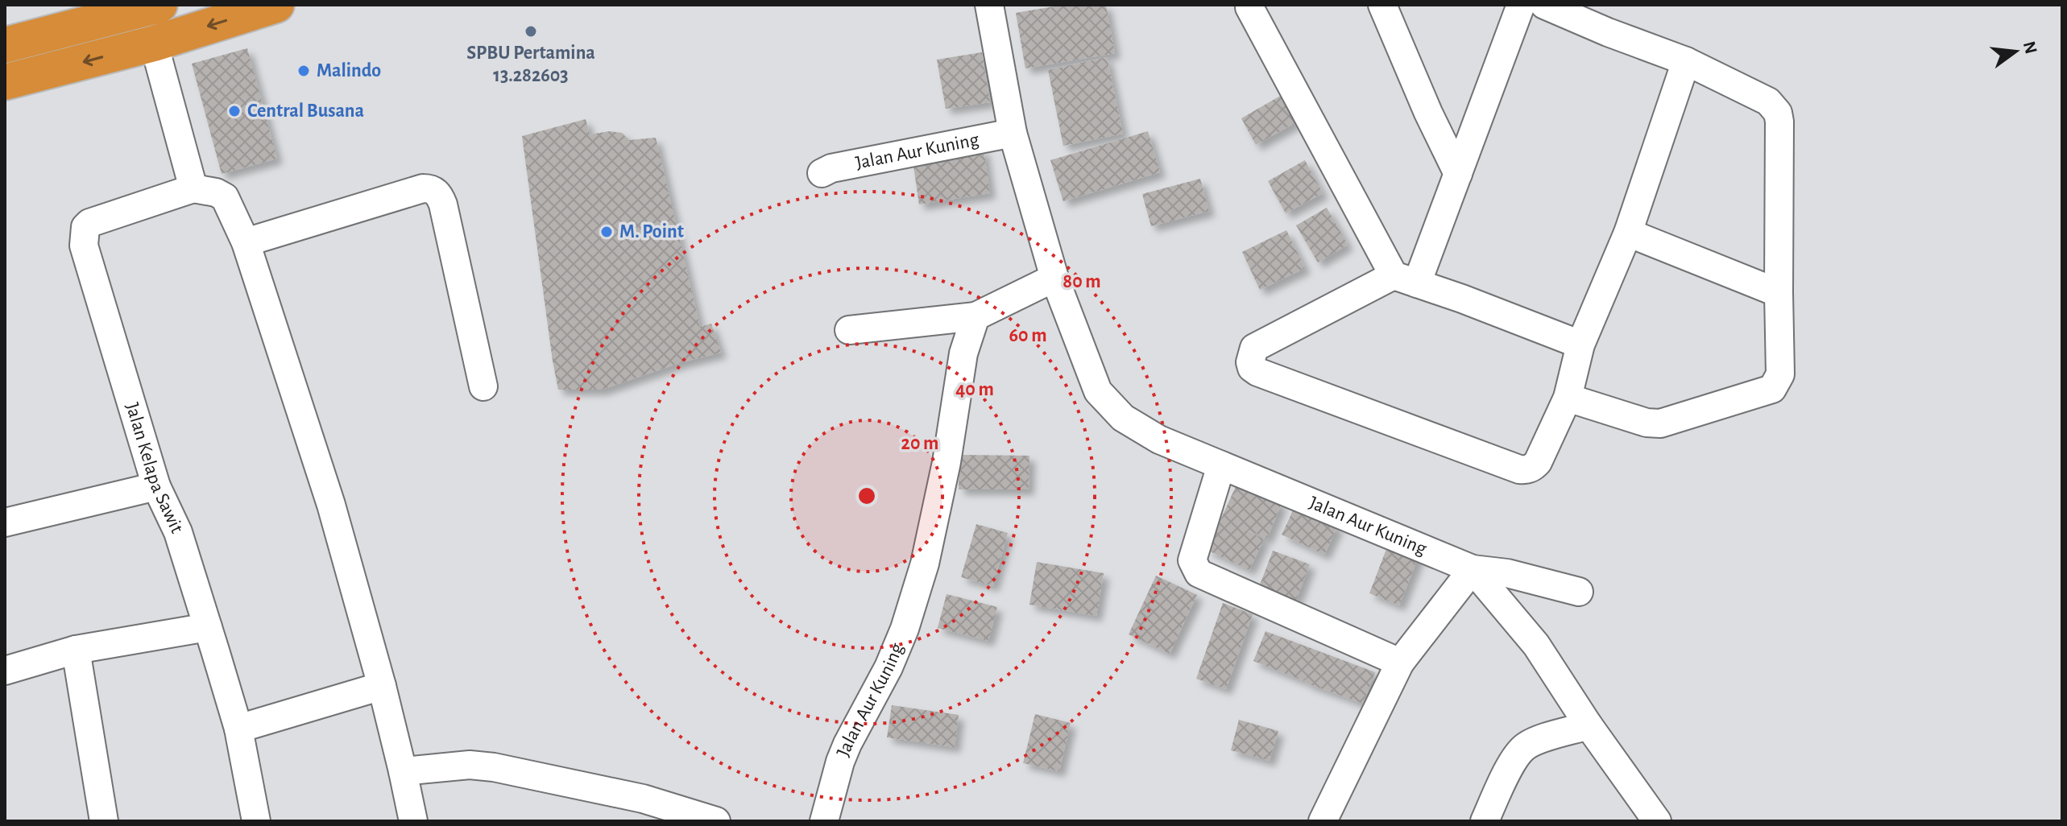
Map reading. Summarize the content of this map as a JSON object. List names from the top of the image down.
{
  "streets": {
    "street": ["Jalan Aur Kuning", "Jalan Kelapa Sawit"]
  },
  "places": [
    "SPBU Pertamina 13.282603",
    "Malindo",
    "Central Busana",
    "M. Point"
  ],
  "north": "right",
  "rings": [
    "80 m",
    "60 m",
    "40 m",
    "20 m"
  ]
}
